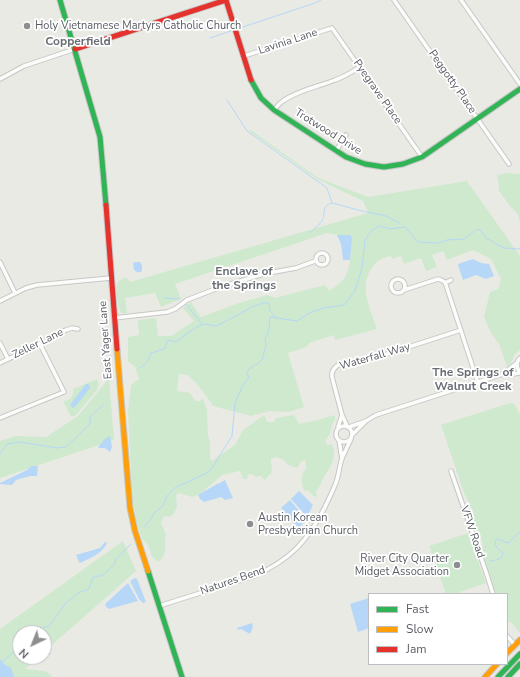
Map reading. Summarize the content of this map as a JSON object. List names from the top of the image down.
{
  "streets": {
    "main road": ["Trotwood Drive", "East Yager Lane"],
    "street": [
      "Lavinia Lane",
      "Peggotty Place",
      "Pyegrave Place",
      "Zeller Lane",
      "Waterfall Way",
      "VFW Road",
      "Natures Bend"
    ]
  },
  "crossings": [
    ["Lavinia Lane", "Pyegrave Place"],
    ["Lavinia Lane", "Trotwood Drive"],
    ["Peggotty Place", "Trotwood Drive"],
    ["Pyegrave Place", "Trotwood Drive"],
    ["East Yager Lane", "Natures Bend"],
    ["Waterfall Way", "Natures Bend"]
  ],
  "districts": ["Copperfield", "Enclave of the Springs", "The Springs of Walnut Creek"],
  "places": ["Holy Vietnamese Martyrs Catholic Church", "Austin Korean Presbyterian Church", "River City Quarter Midget Association"],
  "legend": ["Fast", "Slow", "Jam"],
  "north": "bottom left"
}
